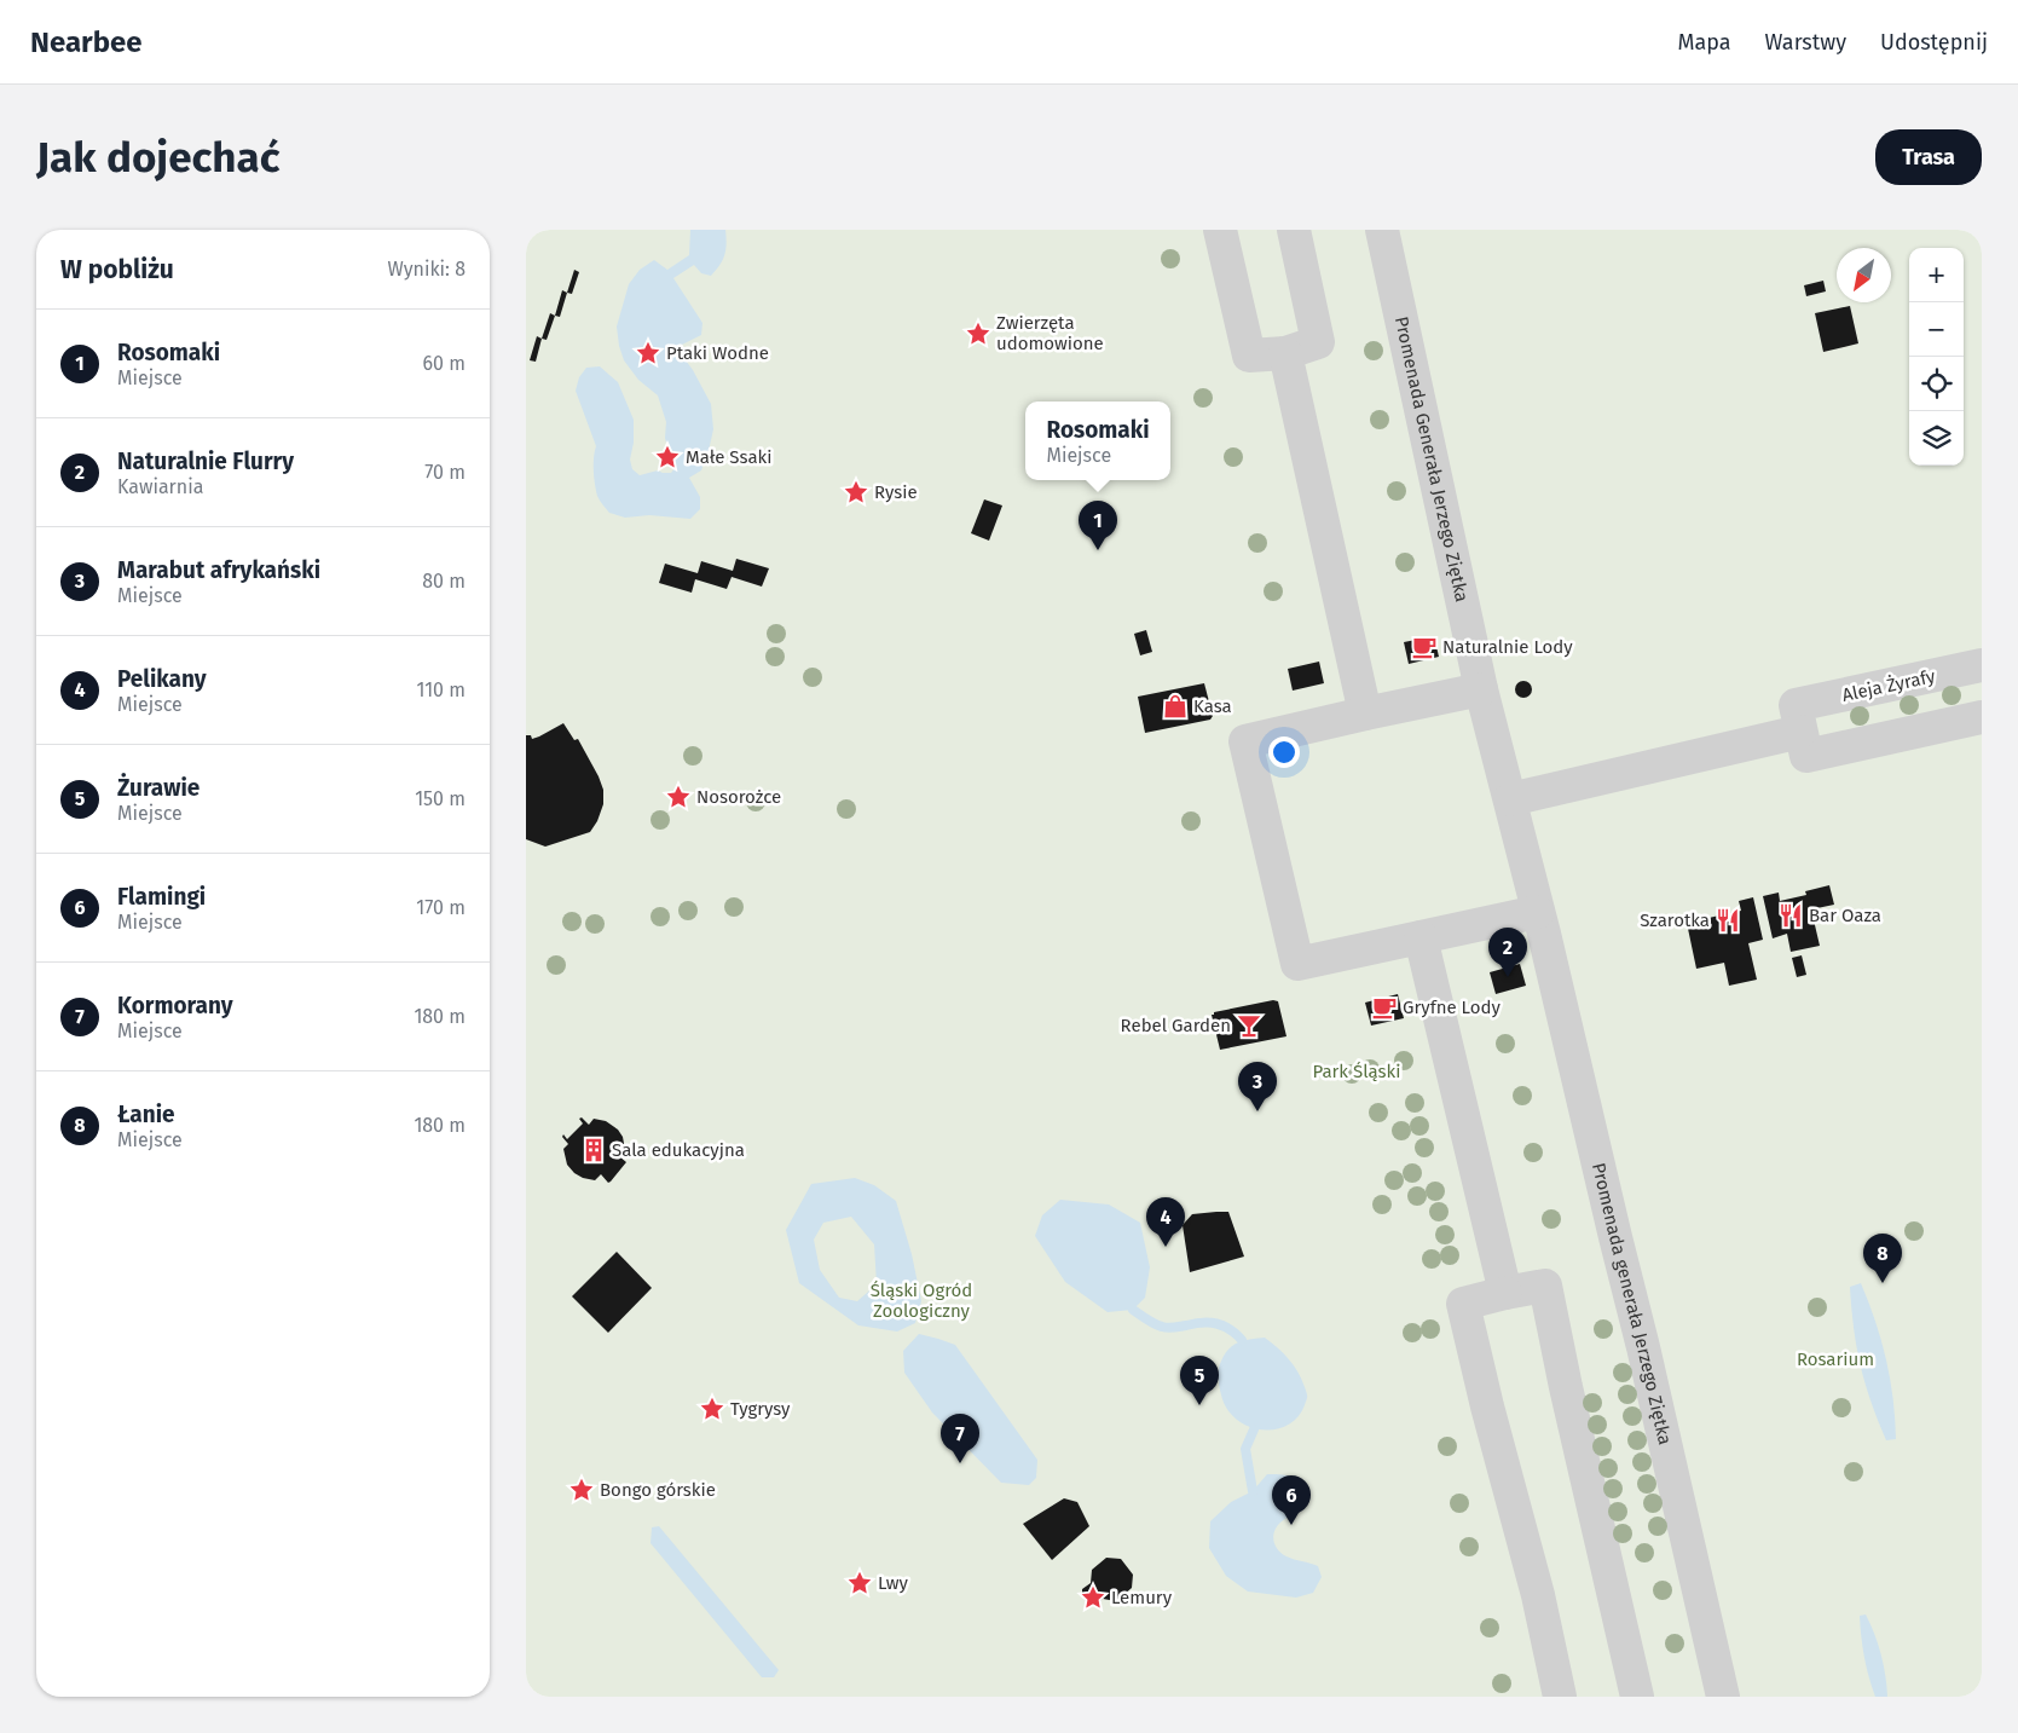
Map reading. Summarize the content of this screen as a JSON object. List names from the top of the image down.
{
  "streets": {
    "street": ["Promenada Generała Jerzego Ziętka", "Aleja Żyrafy", "Promenada generała Jerzego Ziętka"]
  },
  "crossings": [
    ["Promenada Generała Jerzego Ziętka", "Promenada generała Jerzego Ziętka"]
  ],
  "parks": ["Park Śląski", "Śląski Ogród Zoologiczny", "Rosarium"],
  "places": {
    "place": [
      "Zwierzęta udomowione",
      "Ptaki Wodne",
      "Małe Ssaki",
      "Rysie",
      "Nosorożce",
      "Tygrysy",
      "Bongo górskie",
      "Lwy",
      "Lemury"
    ],
    "cafe": ["Naturalnie Lody", "Gryfne Lody"],
    "shop": ["Kasa"],
    "restaurant": ["Bar Oaza", "Szarotka"],
    "bar": ["Rebel Garden"],
    "building": ["Sala edukacyjna"]
  },
  "north": "bottom left",
  "page": {
    "header": "Nearbee",
    "nav": ["Mapa", "Warstwy", "Udostępnij"],
    "buttons": "Trasa",
    "title": "Jak dojechać",
    "heading": ["W pobliżu", "Wyniki: 8"],
    "map_buttons": ["+", "−"],
    "list": [
      {
        "mark": "1",
        "name": "Rosomaki",
        "note": "Miejsce",
        "value": "60 m"
      },
      {
        "mark": "2",
        "name": "Naturalnie Flurry",
        "note": "Kawiarnia",
        "value": "70 m"
      },
      {
        "mark": "3",
        "name": "Marabut afrykański",
        "note": "Miejsce",
        "value": "80 m"
      },
      {
        "mark": "4",
        "name": "Pelikany",
        "note": "Miejsce",
        "value": "110 m"
      },
      {
        "mark": "5",
        "name": "Żurawie",
        "note": "Miejsce",
        "value": "150 m"
      },
      {
        "mark": "6",
        "name": "Flamingi",
        "note": "Miejsce",
        "value": "170 m"
      },
      {
        "mark": "7",
        "name": "Kormorany",
        "note": "Miejsce",
        "value": "180 m"
      },
      {
        "mark": "8",
        "name": "Łanie",
        "note": "Miejsce",
        "value": "180 m"
      }
    ],
    "popup": ["Rosomaki", "Miejsce"],
    "pins": [
      "1",
      "2",
      "3",
      "4",
      "8",
      "5",
      "7",
      "6"
    ]
  }
}
